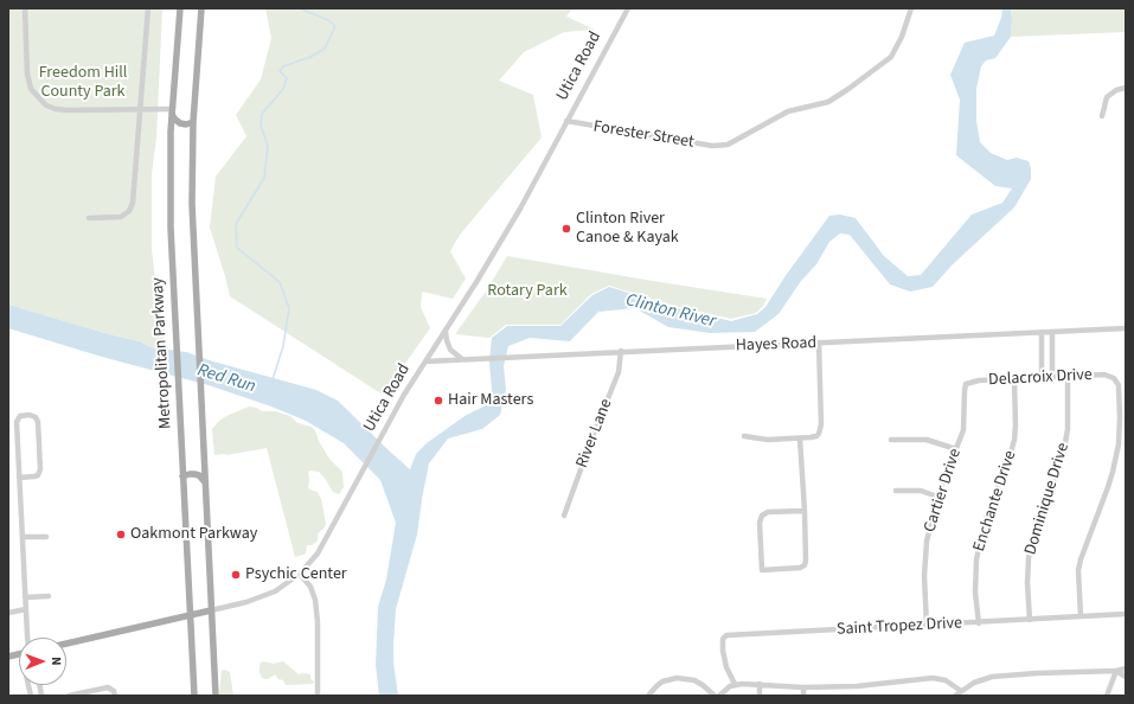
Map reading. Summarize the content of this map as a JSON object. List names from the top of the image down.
{
  "streets": {
    "main road": ["Utica Road", "Metropolitan Parkway"],
    "street": [
      "Forester Street",
      "Hayes Road",
      "Delacroix Drive",
      "River Lane",
      "Cartier Drive",
      "Dominique Drive",
      "Enchante Drive",
      "Saint Tropez Drive"
    ]
  },
  "crossings": [
    ["Utica Road", "Forester Street"],
    ["Utica Road", "Hayes Road"],
    ["Utica Road", "Metropolitan Parkway"],
    ["Hayes Road", "River Lane"],
    ["Delacroix Drive", "Cartier Drive"],
    ["Delacroix Drive", "Dominique Drive"],
    ["Delacroix Drive", "Enchante Drive"],
    ["Cartier Drive", "Saint Tropez Drive"],
    ["Dominique Drive", "Saint Tropez Drive"],
    ["Enchante Drive", "Saint Tropez Drive"]
  ],
  "water": ["Clinton River", "Red Run"],
  "parks": ["Freedom Hill County Park", "Rotary Park"],
  "places": [
    "Clinton River Canoe & Kayak",
    "Hair Masters",
    "Oakmont Parkway",
    "Psychic Center"
  ],
  "north": "right"
}
